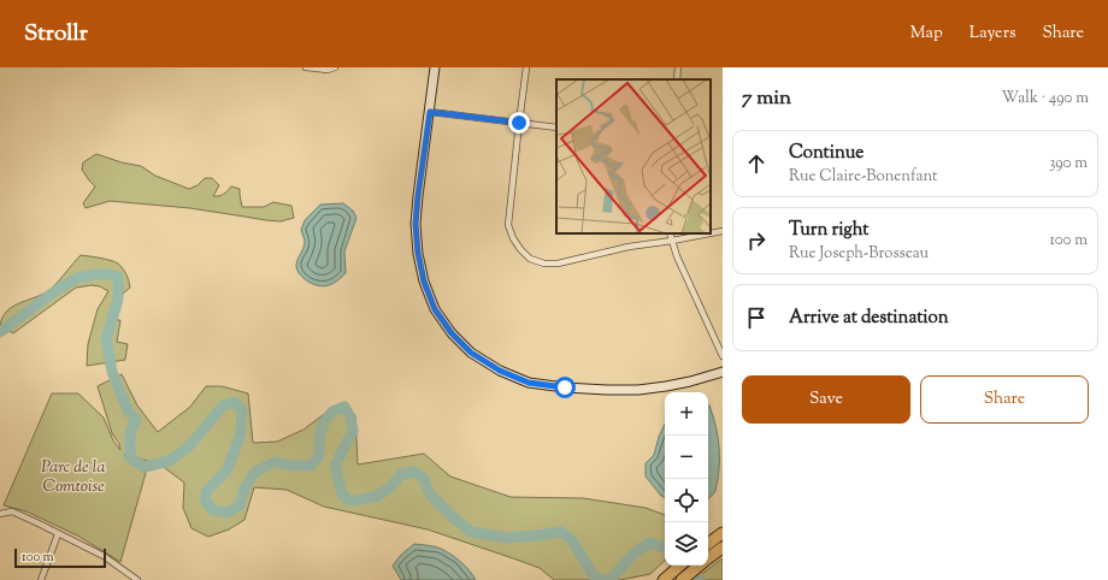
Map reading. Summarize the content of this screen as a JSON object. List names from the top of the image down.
{
  "parks": ["Parc de la Comtoise"],
  "scale_bar": "100 m",
  "page": {
    "header": "Strollr",
    "nav": ["Map", "Layers", "Share"],
    "heading": ["7 min", "Walk · 490 m"],
    "list": [
      ["Continue", "Rue Claire-Bonenfant", "390 m"],
      ["Turn right", "Rue Joseph-Brosseau", "100 m"],
      "Arrive at destination"
    ],
    "buttons": ["Save", "Share"],
    "map_buttons": ["+", "−"],
    "scale": "100 m"
  }
}
